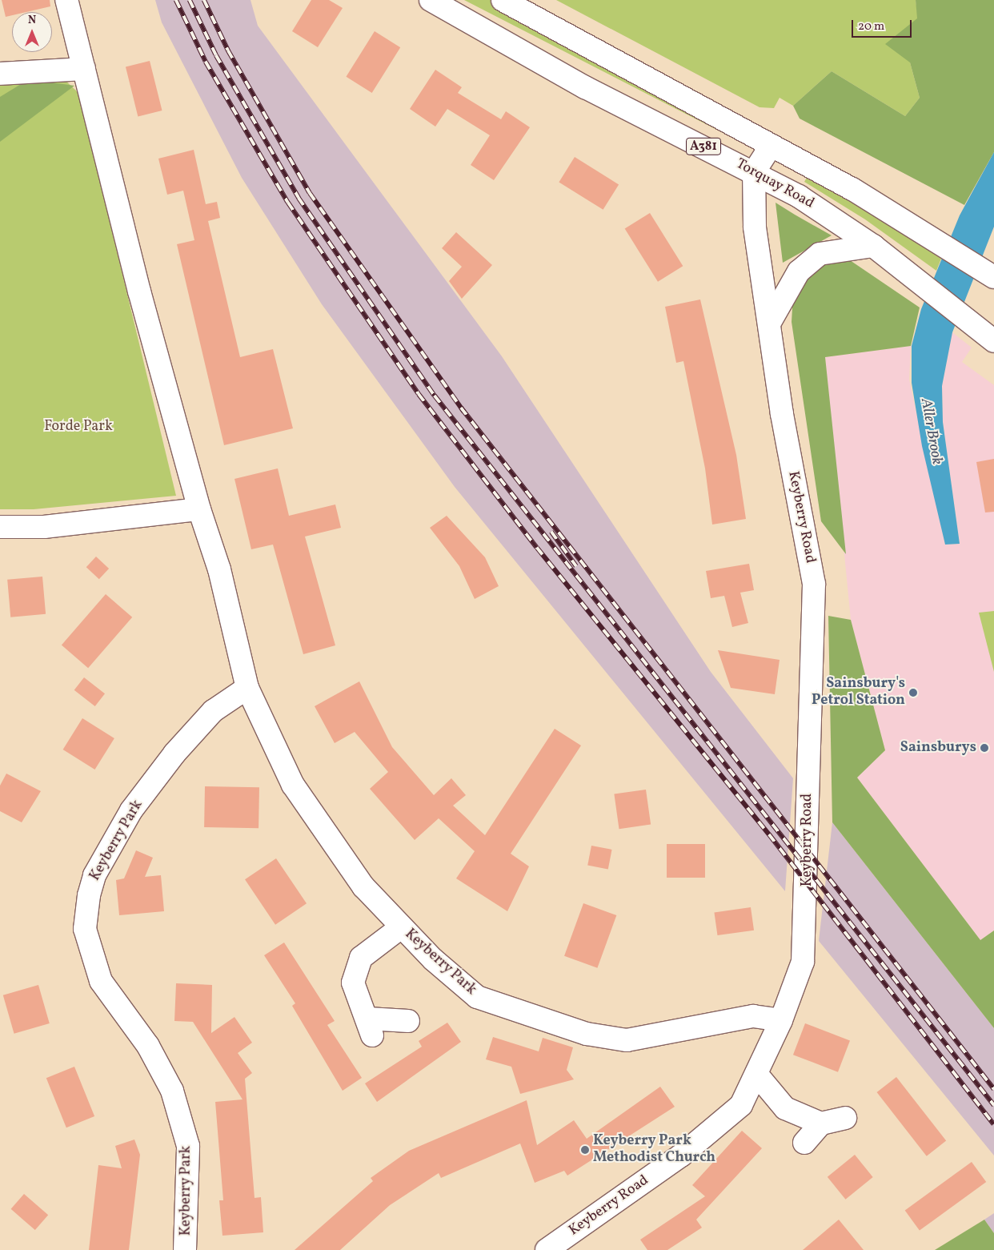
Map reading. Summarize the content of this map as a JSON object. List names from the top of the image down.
{
  "streets": {
    "street": [
      "A381",
      "Torquay Road",
      "Keyberry Road",
      "Keyberry Park"
    ]
  },
  "crossings": [
    ["Torquay Road", "Keyberry Road"],
    ["Keyberry Road", "Keyberry Park"]
  ],
  "water": ["Aller Brook"],
  "parks": ["Forde Park"],
  "places": ["Sainsbury's Petrol Station", "Sainsburys", "Keyberry Park Methodist Church"],
  "scale_bar": "20 m",
  "north": "top"
}
